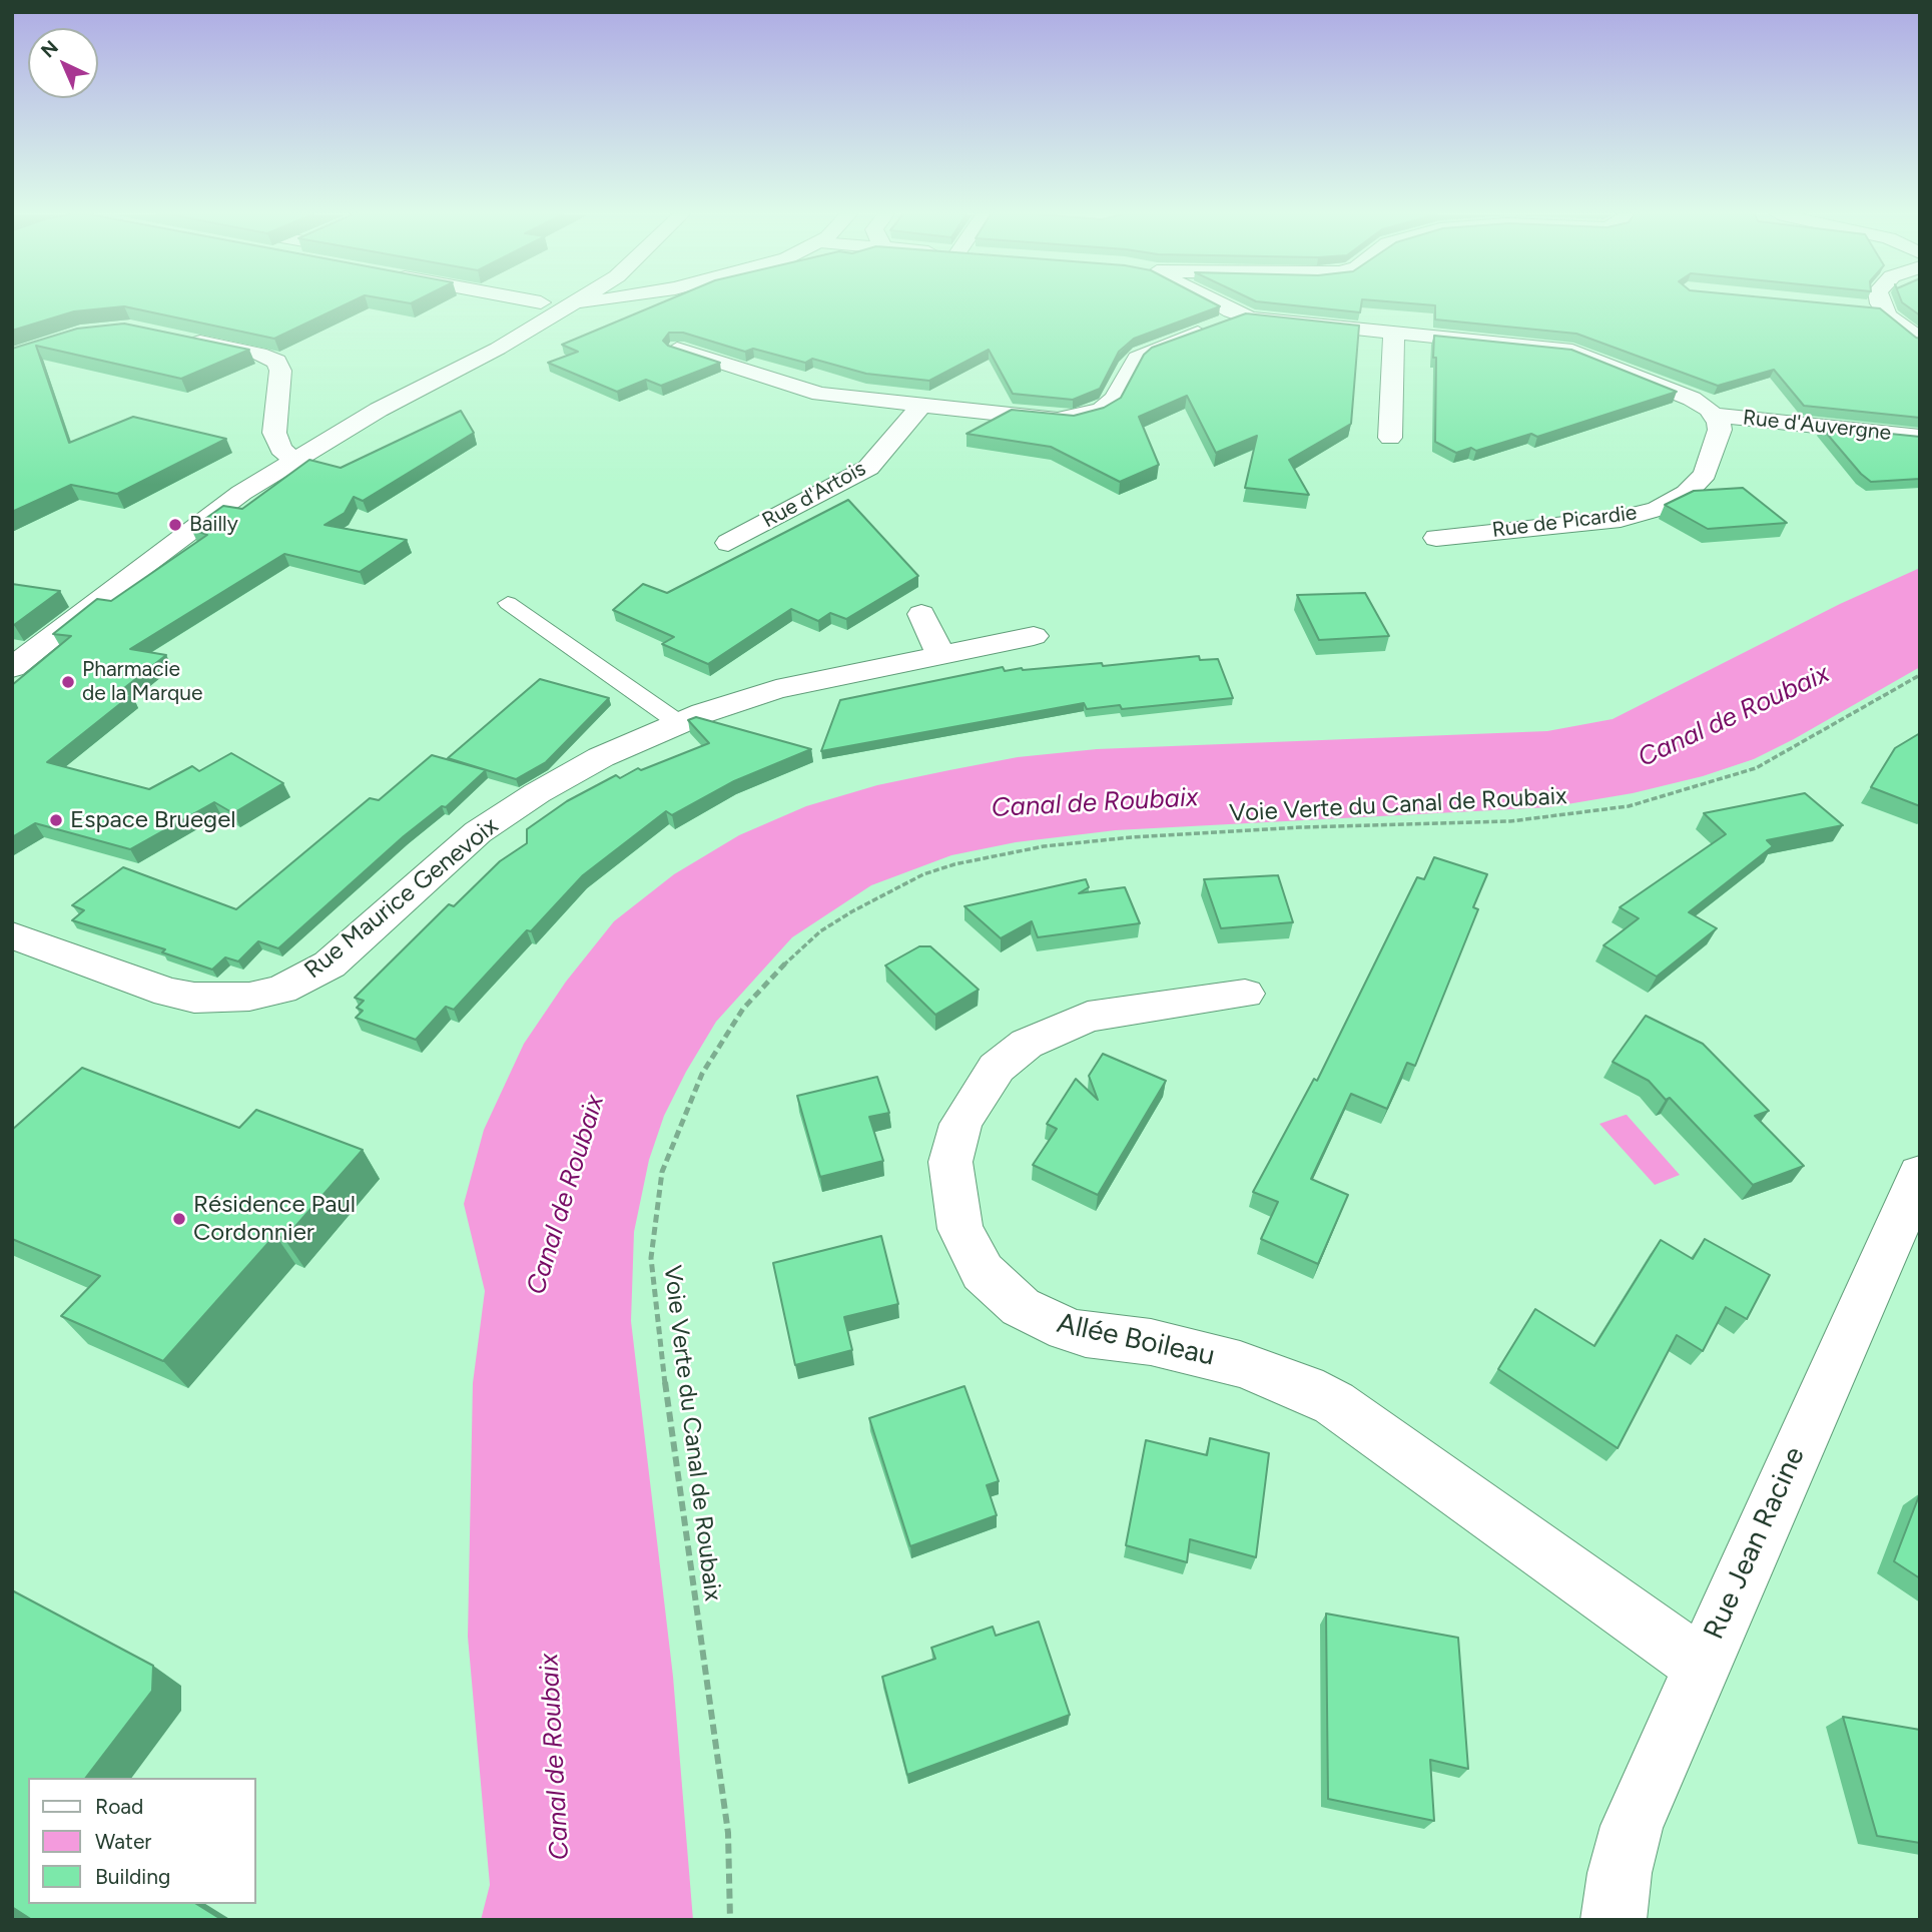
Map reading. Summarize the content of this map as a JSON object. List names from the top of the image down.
{
  "streets": {
    "street": [
      "Rue d'Auvergne",
      "Rue d'Artois",
      "Rue de Picardie",
      "Rue Maurice Genevoix",
      "Allée Boileau",
      "Rue Jean Racine"
    ],
    "path": ["Voie Verte du Canal de Roubaix"]
  },
  "crossings": [
    ["Rue d'Auvergne", "Rue de Picardie"],
    ["Allée Boileau", "Rue Jean Racine"]
  ],
  "water": ["Canal de Roubaix"],
  "places": [
    "Bailly",
    "Pharmacie de la Marque",
    "Espace Bruegel",
    "Résidence Paul Cordonnier"
  ],
  "legend": ["Road", "Water", "Building"],
  "north": "top left"
}
